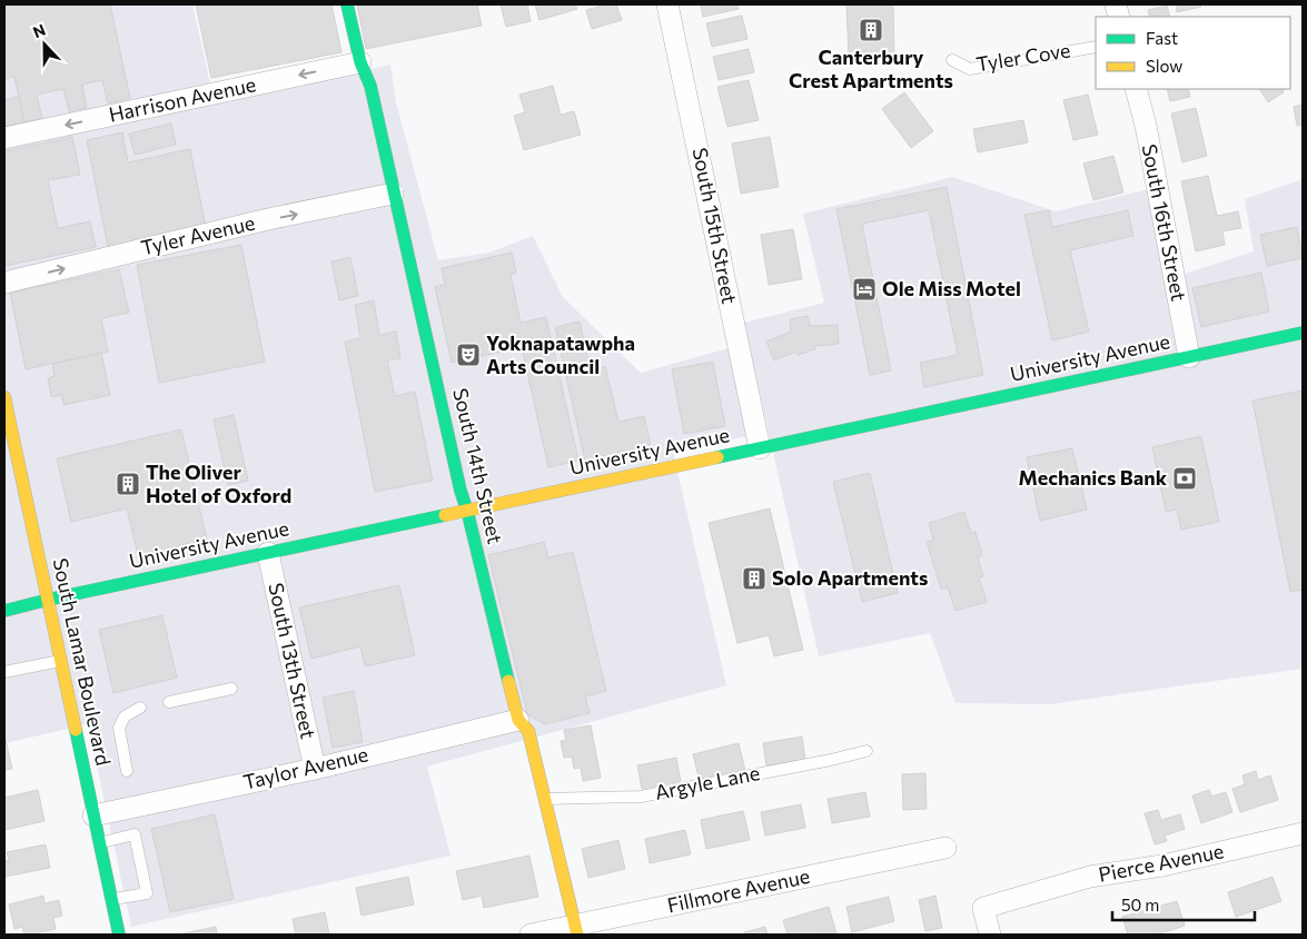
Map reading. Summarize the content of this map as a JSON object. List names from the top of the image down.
{
  "streets": {
    "street": [
      "Harrison Avenue",
      "South 16th Street",
      "South 15th Street",
      "Tyler Avenue",
      "University Avenue",
      "South 14th Street",
      "South 13th Street",
      "South Lamar Boulevard",
      "Taylor Avenue",
      "Pierce Avenue",
      "Fillmore Avenue"
    ],
    "lane": ["Tyler Cove", "Argyle Lane"]
  },
  "crossings": [
    ["Harrison Avenue", "South 14th Street"],
    ["South 16th Street", "University Avenue"],
    ["South 15th Street", "University Avenue"],
    ["Tyler Avenue", "South 14th Street"],
    ["University Avenue", "South 14th Street"],
    ["University Avenue", "South 13th Street"],
    ["University Avenue", "South Lamar Boulevard"],
    ["South 14th Street", "Taylor Avenue"],
    ["South 14th Street", "Argyle Lane"],
    ["South 14th Street", "Fillmore Avenue"],
    ["South 13th Street", "Taylor Avenue"],
    ["South Lamar Boulevard", "Taylor Avenue"]
  ],
  "one_way": ["Harrison Avenue", "Tyler Avenue"],
  "places": {
    "building": ["Canterbury Crest Apartments", "The Oliver Hotel of Oxford", "Solo Apartments"],
    "hotel": ["Ole Miss Motel"],
    "theatre": ["Yoknapatawpha Arts Council"],
    "bank": ["Mechanics Bank"]
  },
  "legend": ["Fast", "Slow"],
  "scale_bar": "50 m",
  "north": "top"
}
